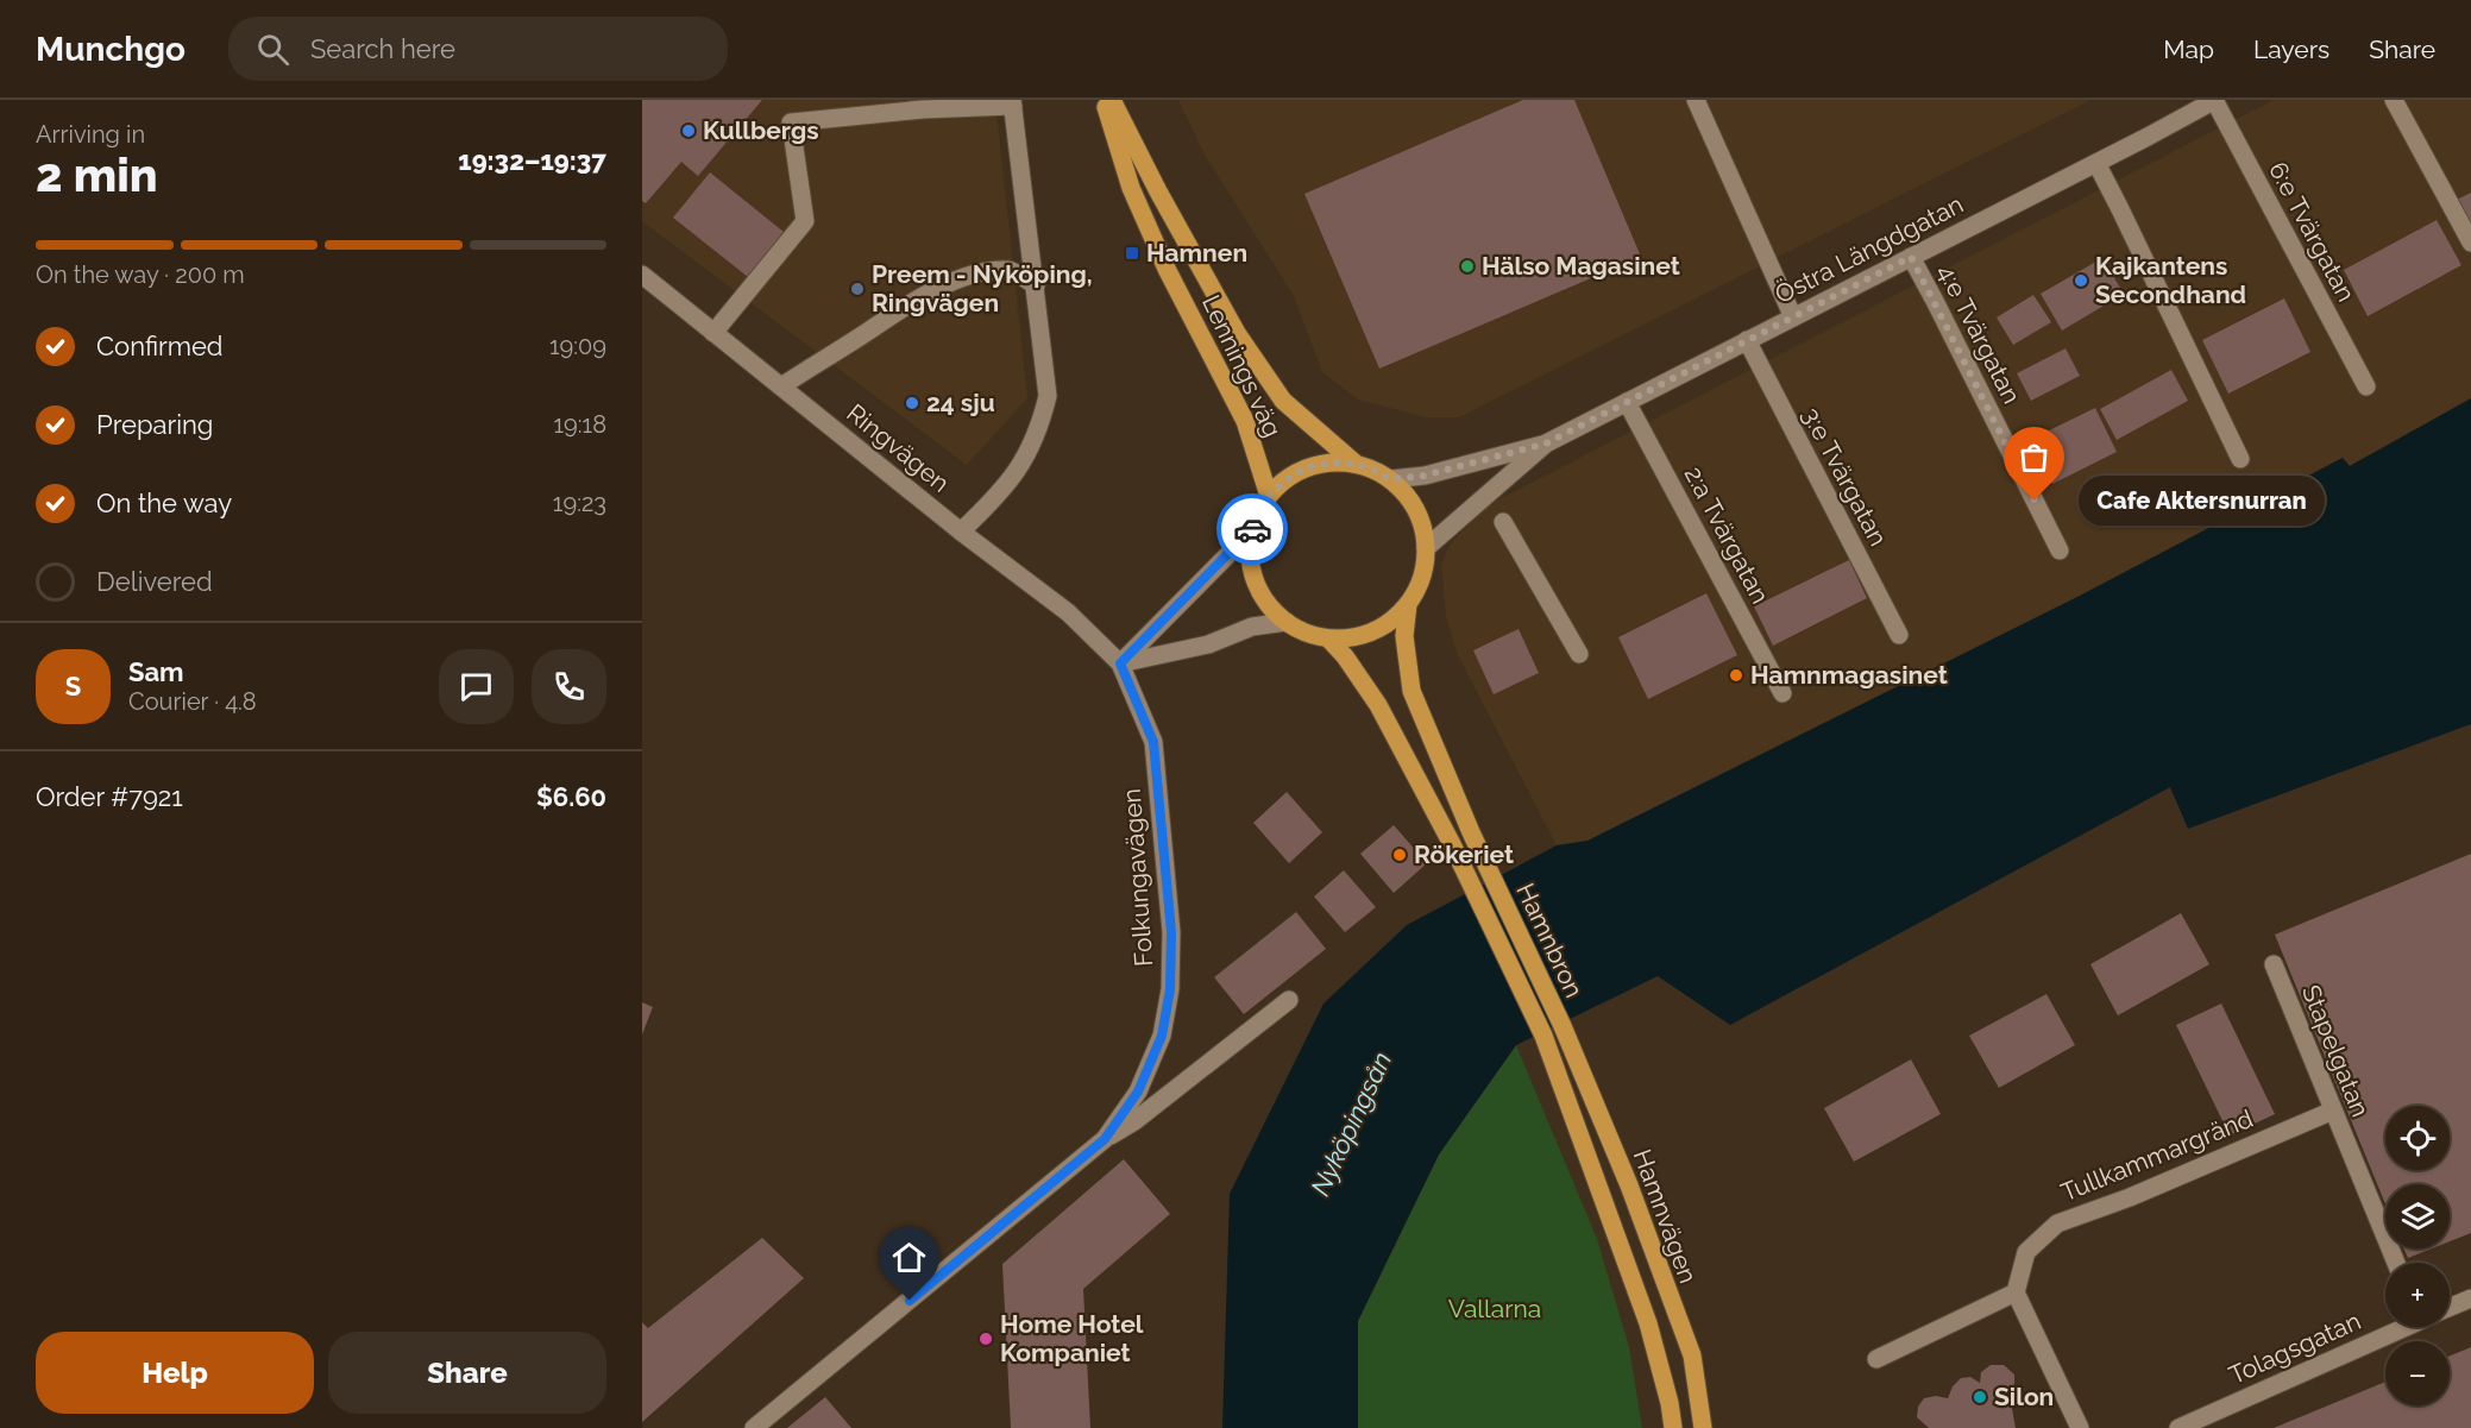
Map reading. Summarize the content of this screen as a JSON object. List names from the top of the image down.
{
  "streets": {
    "main road": ["Lennings väg", "Hamnbron", "Hamnvägen"],
    "street": [
      "6:e Tvärgatan",
      "Östra Längdgatan",
      "4:e Tvärgatan",
      "Ringvägen",
      "3:e Tvärgatan",
      "2:a Tvärgatan",
      "Folkungavägen",
      "Stapelgatan",
      "Tullkammargränd",
      "Tolagsgatan"
    ]
  },
  "crossings": [
    ["6:e Tvärgatan", "Östra Längdgatan"],
    ["Östra Längdgatan", "4:e Tvärgatan"],
    ["Östra Längdgatan", "Lennings väg"],
    ["Östra Längdgatan", "3:e Tvärgatan"],
    ["Östra Längdgatan", "2:a Tvärgatan"],
    ["Östra Längdgatan", "Hamnbron"],
    ["Lennings väg", "Hamnbron"],
    ["Ringvägen", "Folkungavägen"],
    ["Hamnbron", "Hamnvägen"],
    ["Stapelgatan", "Tullkammargränd"]
  ],
  "water": ["Nyköpingsån"],
  "parks": ["Vallarna"],
  "places": {
    "other": [
      "Kullbergs",
      "Hälso Magasinet",
      "Kajkantens Secondhand",
      "Preem - Nyköping, Ringvägen",
      "24 sju",
      "Cafe Aktersnurran",
      "Hamnmagasinet",
      "Rökeriet",
      "Home Hotel Kompaniet",
      "Silon"
    ],
    "transit": ["Hamnen"]
  },
  "page": {
    "header": "Munchgo",
    "search": "Search here",
    "nav": ["Map", "Layers", "Share"],
    "heading": ["2 min", "Arriving in", "19:32–19:37"],
    "panel": [
      "Sam",
      "Courier · 4.8",
      "Order #7921",
      "$6.60"
    ],
    "bar": "On the way · 200 m",
    "list": [
      ["Confirmed", "19:09"],
      ["Preparing", "19:18"],
      ["On the way", "19:23"],
      "Delivered"
    ],
    "bubble": "Cafe Aktersnurran",
    "round": "S",
    "map_buttons": ["+", "−"],
    "buttons": ["Help", "Share"]
  }
}
